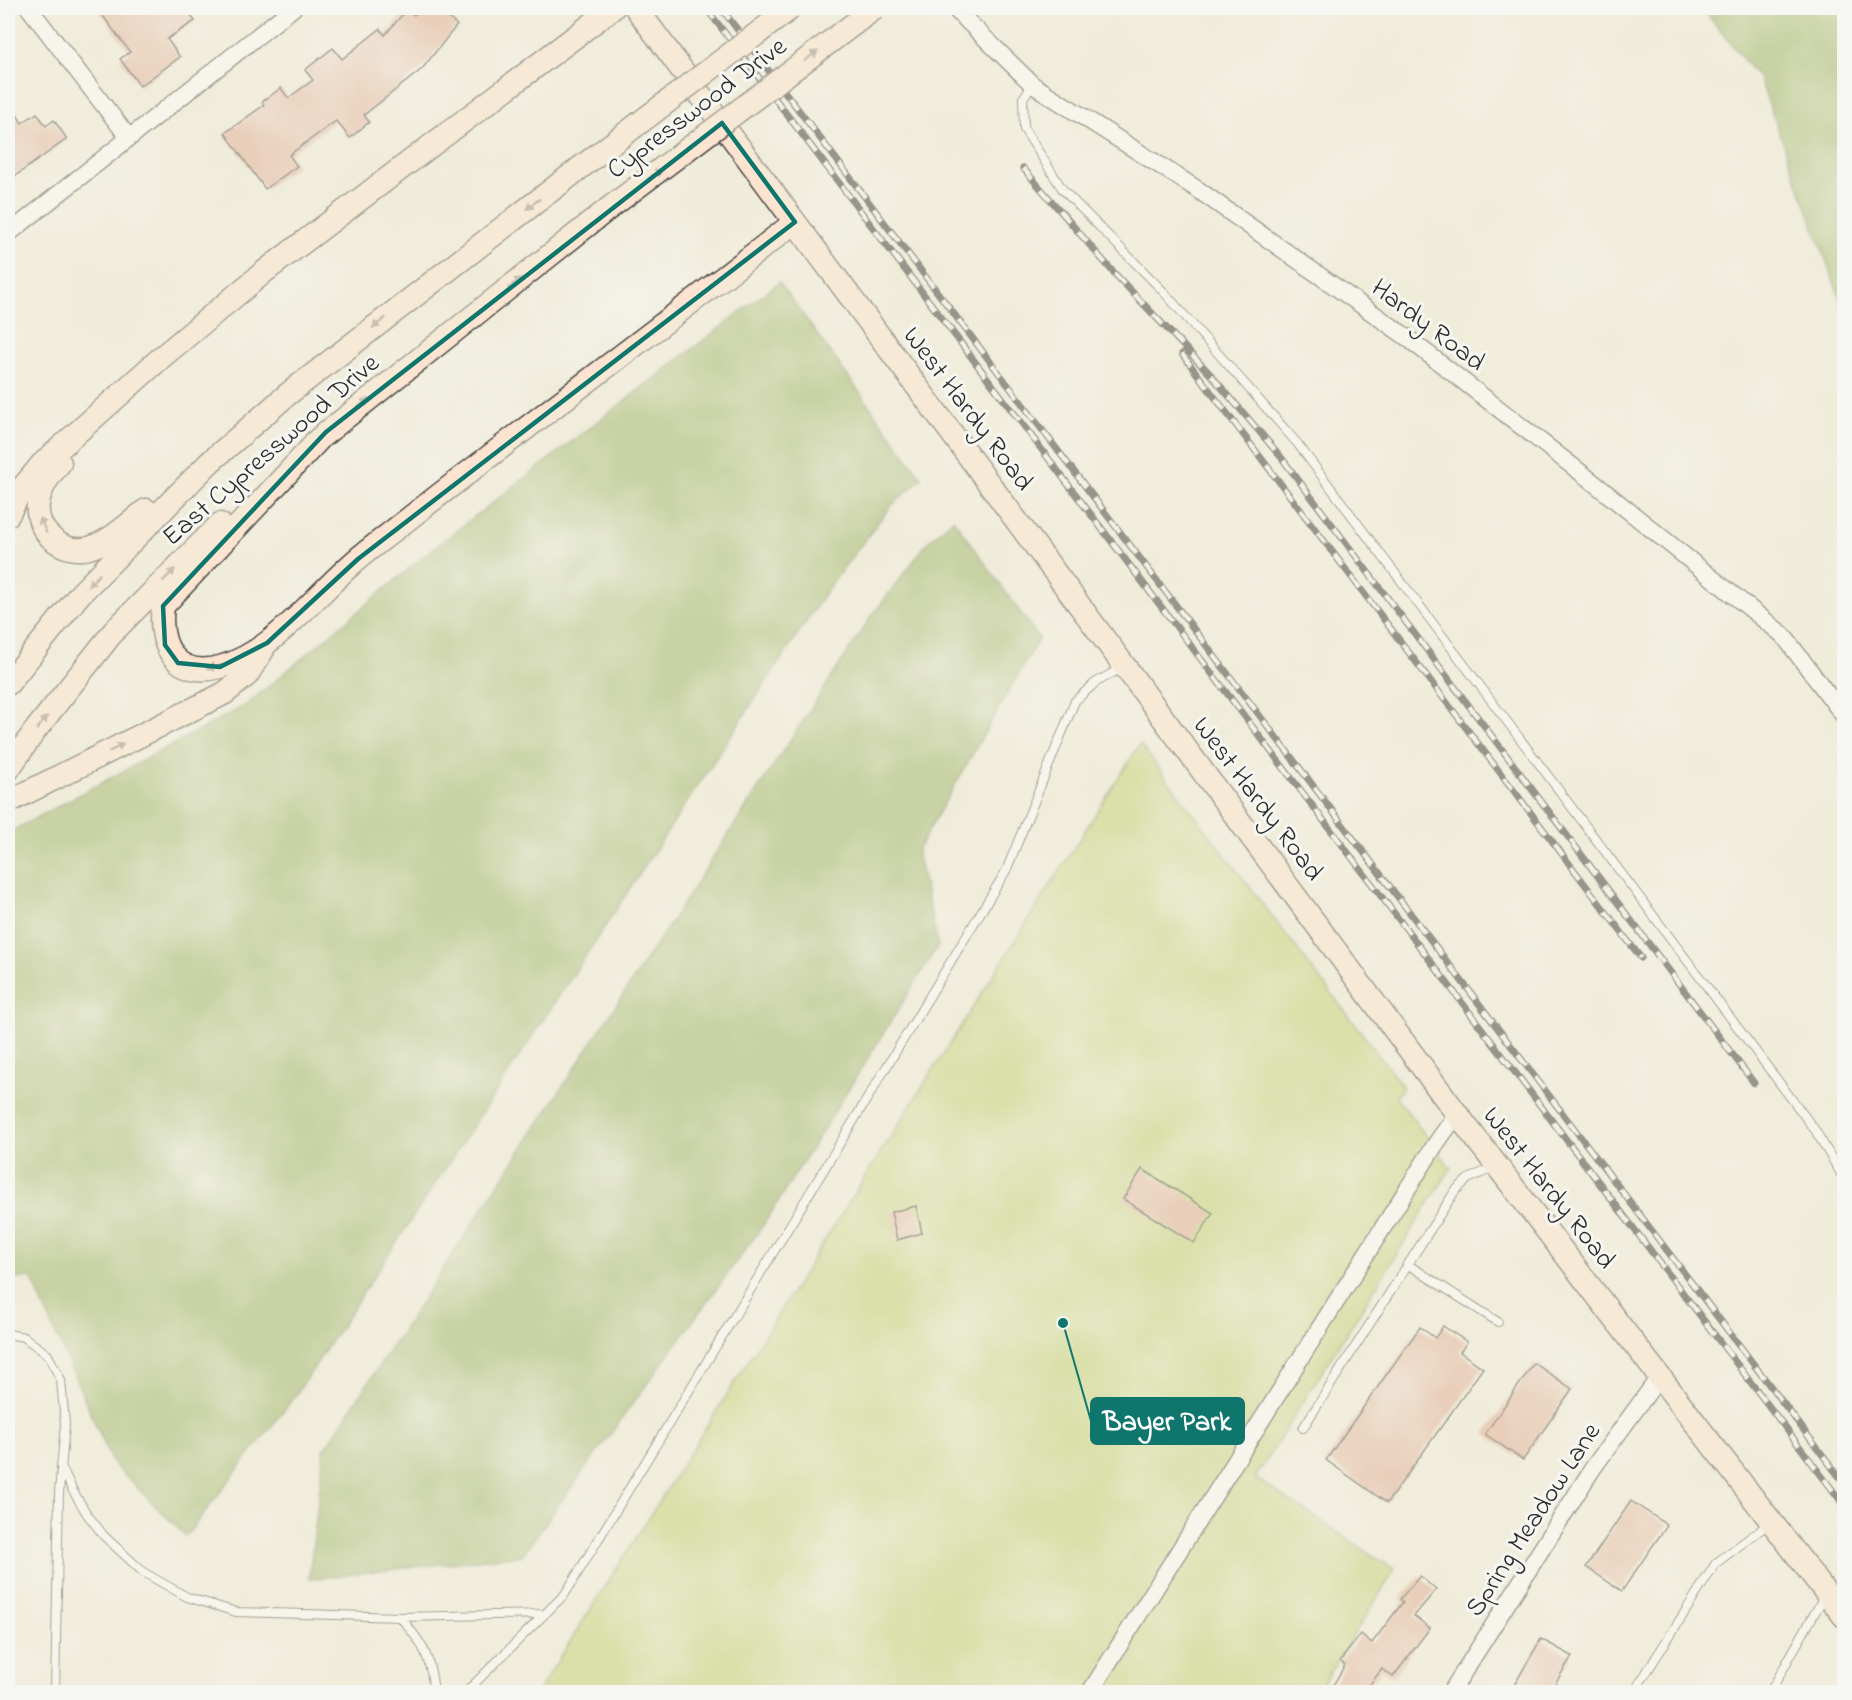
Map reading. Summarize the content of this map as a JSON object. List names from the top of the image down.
{
  "streets": {
    "main road": ["Cypresswood Drive", "West Hardy Road", "East Cypresswood Drive"],
    "street": ["Hardy Road", "Spring Meadow Lane"]
  },
  "crossings": [
    ["Cypresswood Drive", "East Cypresswood Drive"],
    ["West Hardy Road", "Spring Meadow Lane"]
  ],
  "places": ["Bayer Park"]
}
